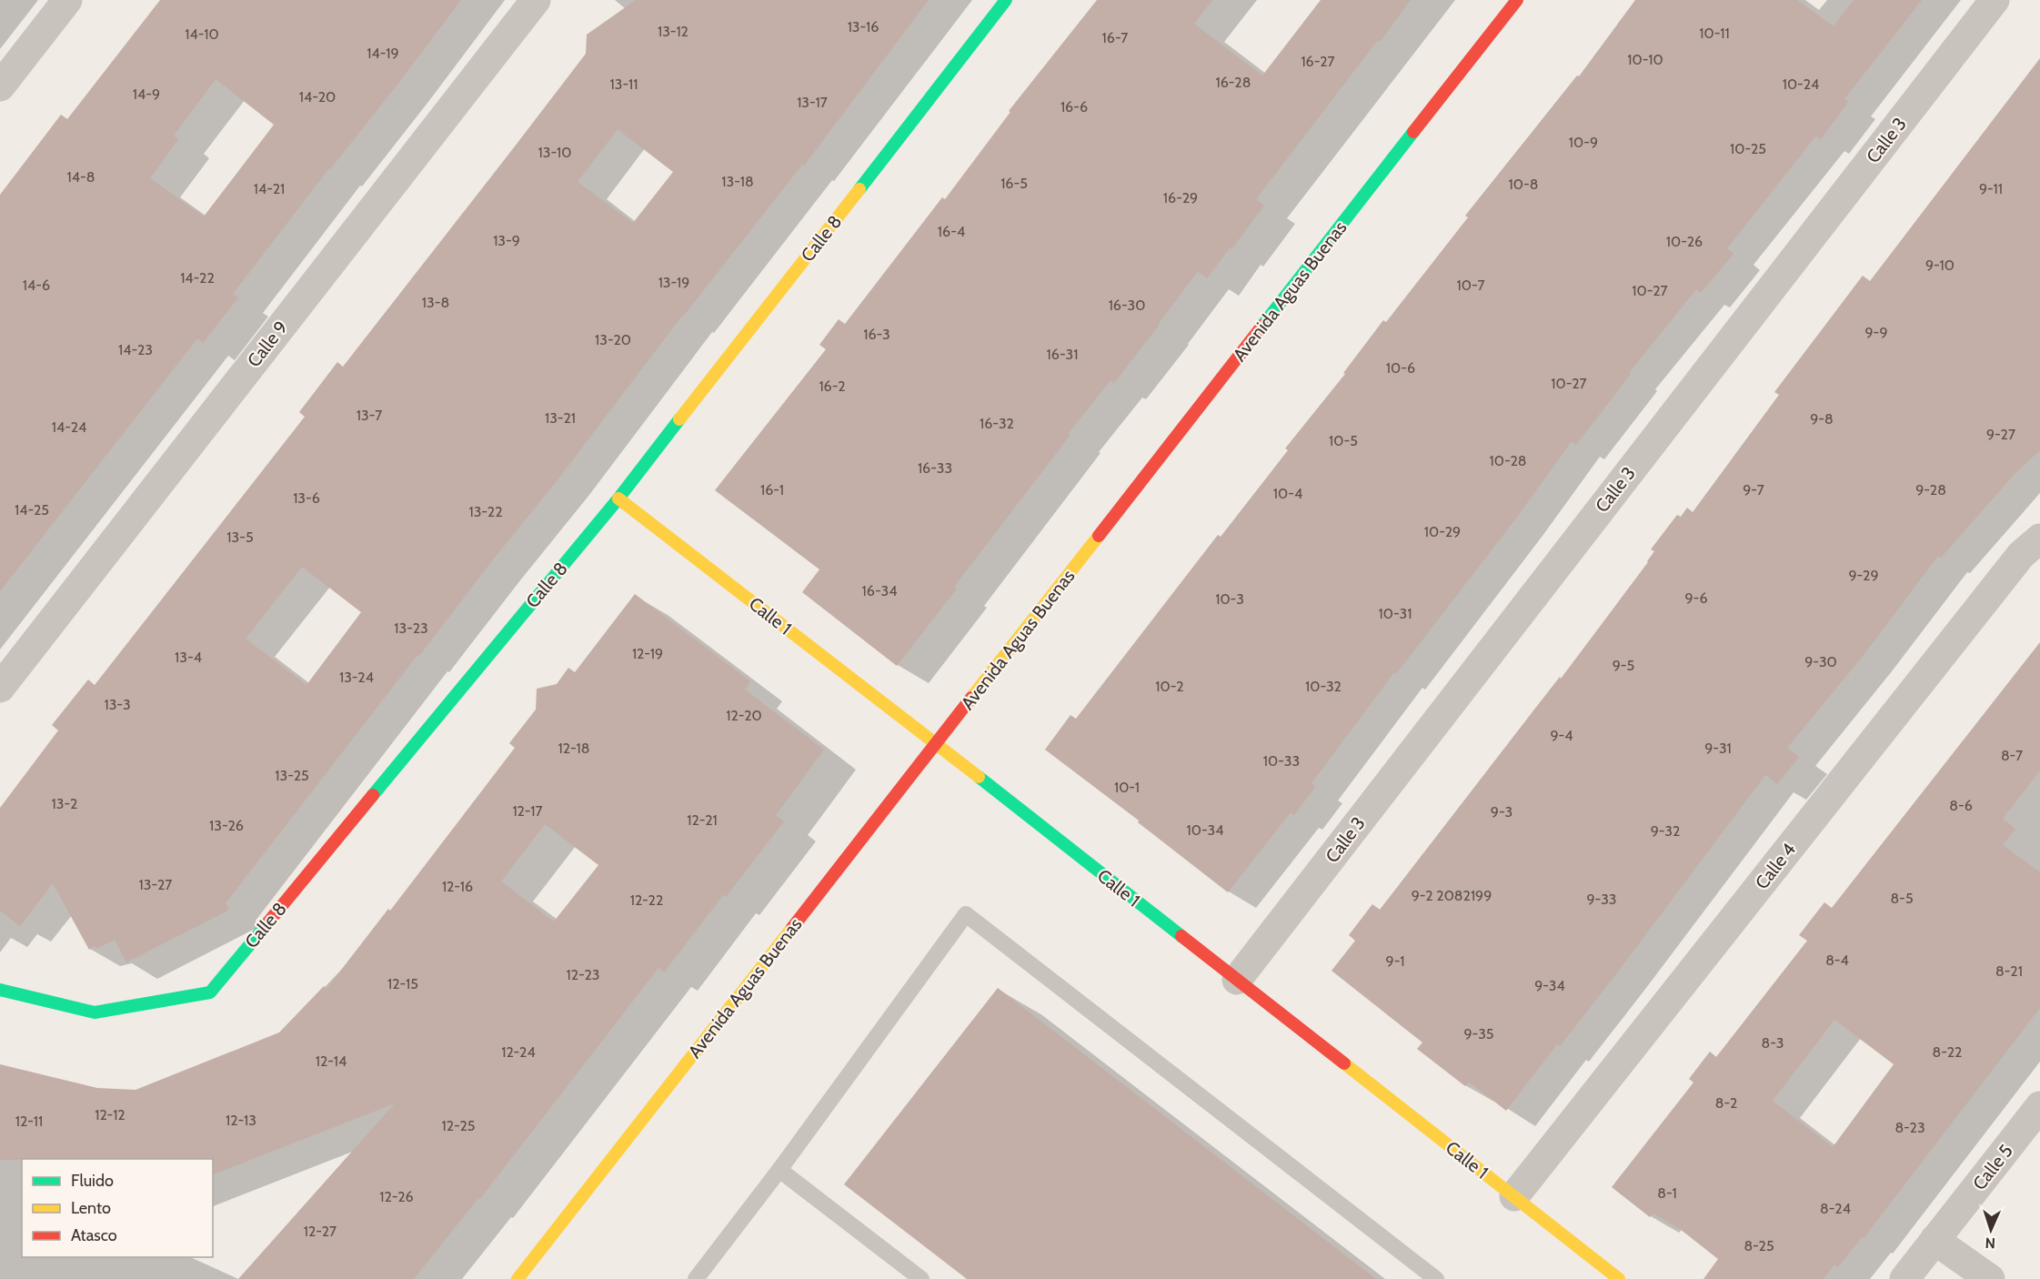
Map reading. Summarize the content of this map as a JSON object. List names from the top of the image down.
{
  "streets": {
    "street": [
      "Calle 3",
      "Calle 8",
      "Avenida Aguas Buenas",
      "Calle 9",
      "Calle 1",
      "Calle 4",
      "Calle 5"
    ]
  },
  "crossings": [
    ["Calle 3", "Calle 1"],
    ["Calle 8", "Calle 1"],
    ["Avenida Aguas Buenas", "Calle 1"],
    ["Calle 1", "Calle 4"]
  ],
  "house_numbers": [
    "13-16",
    "13-12",
    "10-11",
    "14-10",
    "16-7",
    "14-19",
    "10-10",
    "16-27",
    "16-28",
    "13-11",
    "10-24",
    "14-9",
    "14-20",
    "13-17",
    "16-6",
    "10-9",
    "10-25",
    "13-10",
    "14-8",
    "13-18",
    "16-5",
    "10-8",
    "14-21",
    "9-11",
    "16-29",
    "16-4",
    "13-9",
    "10-26",
    "9-10",
    "14-22",
    "13-19",
    "14-6",
    "10-7",
    "10-27",
    "13-8",
    "16-30",
    "9-9",
    "16-3",
    "13-20",
    "14-23",
    "16-31",
    "10-6",
    "10-27",
    "16-2",
    "13-7",
    "13-21",
    "9-8",
    "16-32",
    "14-24",
    "9-27",
    "10-5",
    "10-28",
    "16-33",
    "16-1",
    "9-7",
    "9-28",
    "10-4",
    "13-6",
    "14-25",
    "13-22",
    "10-29",
    "13-5",
    "9-29",
    "16-34",
    "9-6",
    "10-3",
    "10-31",
    "13-23",
    "12-19",
    "13-4",
    "9-30",
    "9-5",
    "13-24",
    "10-2",
    "10-32",
    "13-3",
    "12-20",
    "9-4",
    "12-18",
    "9-31",
    "8-7",
    "10-33",
    "13-25",
    "10-1",
    "13-2",
    "8-6",
    "12-17",
    "9-3",
    "12-21",
    "13-26",
    "10-34",
    "9-32",
    "13-27",
    "12-16",
    "9-2 2082199",
    "8-5",
    "9-33",
    "12-22",
    "8-4",
    "9-1",
    "8-21",
    "12-23",
    "12-15",
    "9-34",
    "9-35",
    "8-3",
    "12-24",
    "8-22",
    "12-14",
    "8-2",
    "12-12",
    "12-13",
    "12-11",
    "12-25",
    "8-23",
    "8-1",
    "12-26",
    "8-24",
    "12-27",
    "8-25"
  ],
  "legend": ["Fluido", "Lento", "Atasco"],
  "north": "bottom"
}
